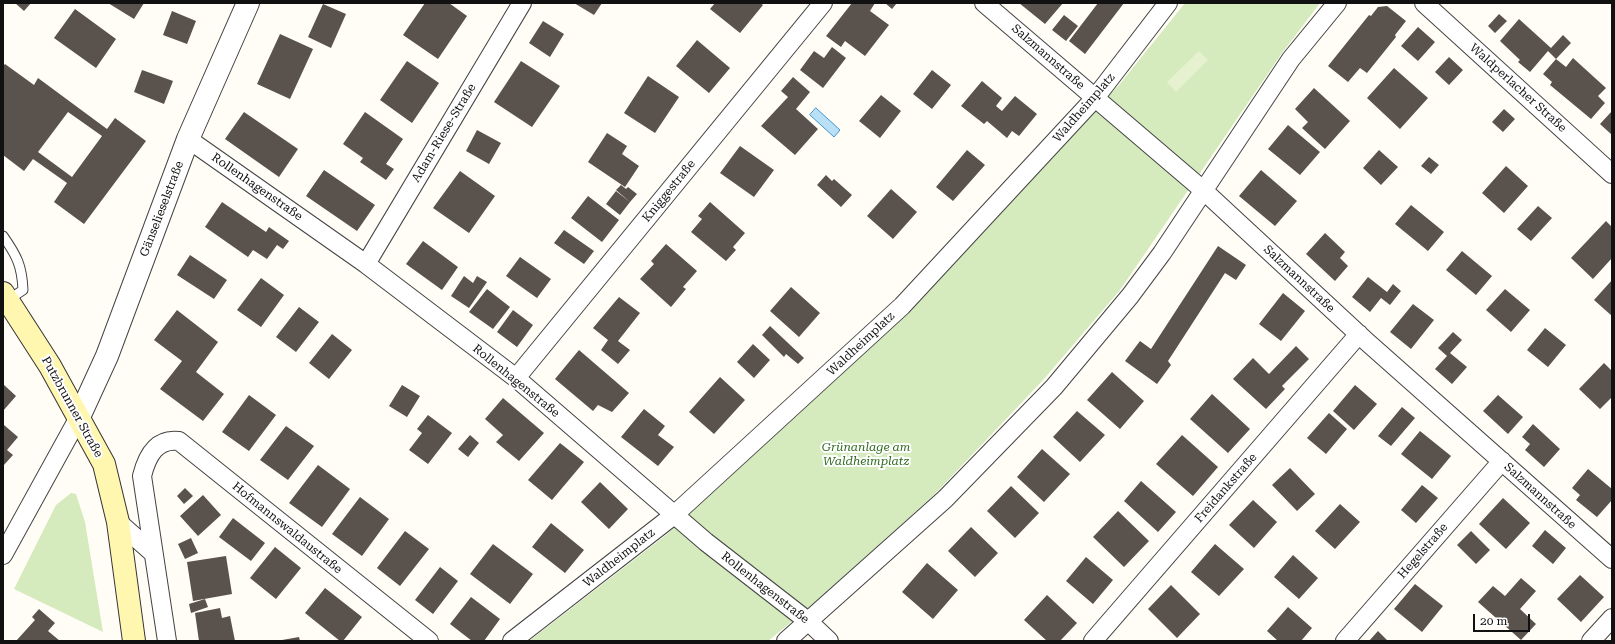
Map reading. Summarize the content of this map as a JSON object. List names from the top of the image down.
{
  "streets": {
    "main road": ["Putzbrunner Straße"],
    "street": [
      "Salzmannstraße",
      "Waldperlacher Straße",
      "Waldheimplatz",
      "Adam-Riese-Straße",
      "Rollenhagenstraße",
      "Kniggestraße",
      "Gänselieselstraße",
      "Freidankstraße",
      "Hofmannswaldaustraße",
      "Hegelstraße"
    ]
  },
  "crossings": [
    ["Salzmannstraße", "Waldheimplatz"],
    ["Salzmannstraße", "Freidankstraße"],
    ["Salzmannstraße", "Hegelstraße"],
    ["Waldheimplatz", "Rollenhagenstraße"],
    ["Adam-Riese-Straße", "Rollenhagenstraße"],
    ["Rollenhagenstraße", "Kniggestraße"],
    ["Rollenhagenstraße", "Gänselieselstraße"],
    ["Gänselieselstraße", "Putzbrunner Straße"]
  ],
  "parks": ["Grünanlage am Waldheimplatz"],
  "scale_bar": "20 m"
}
